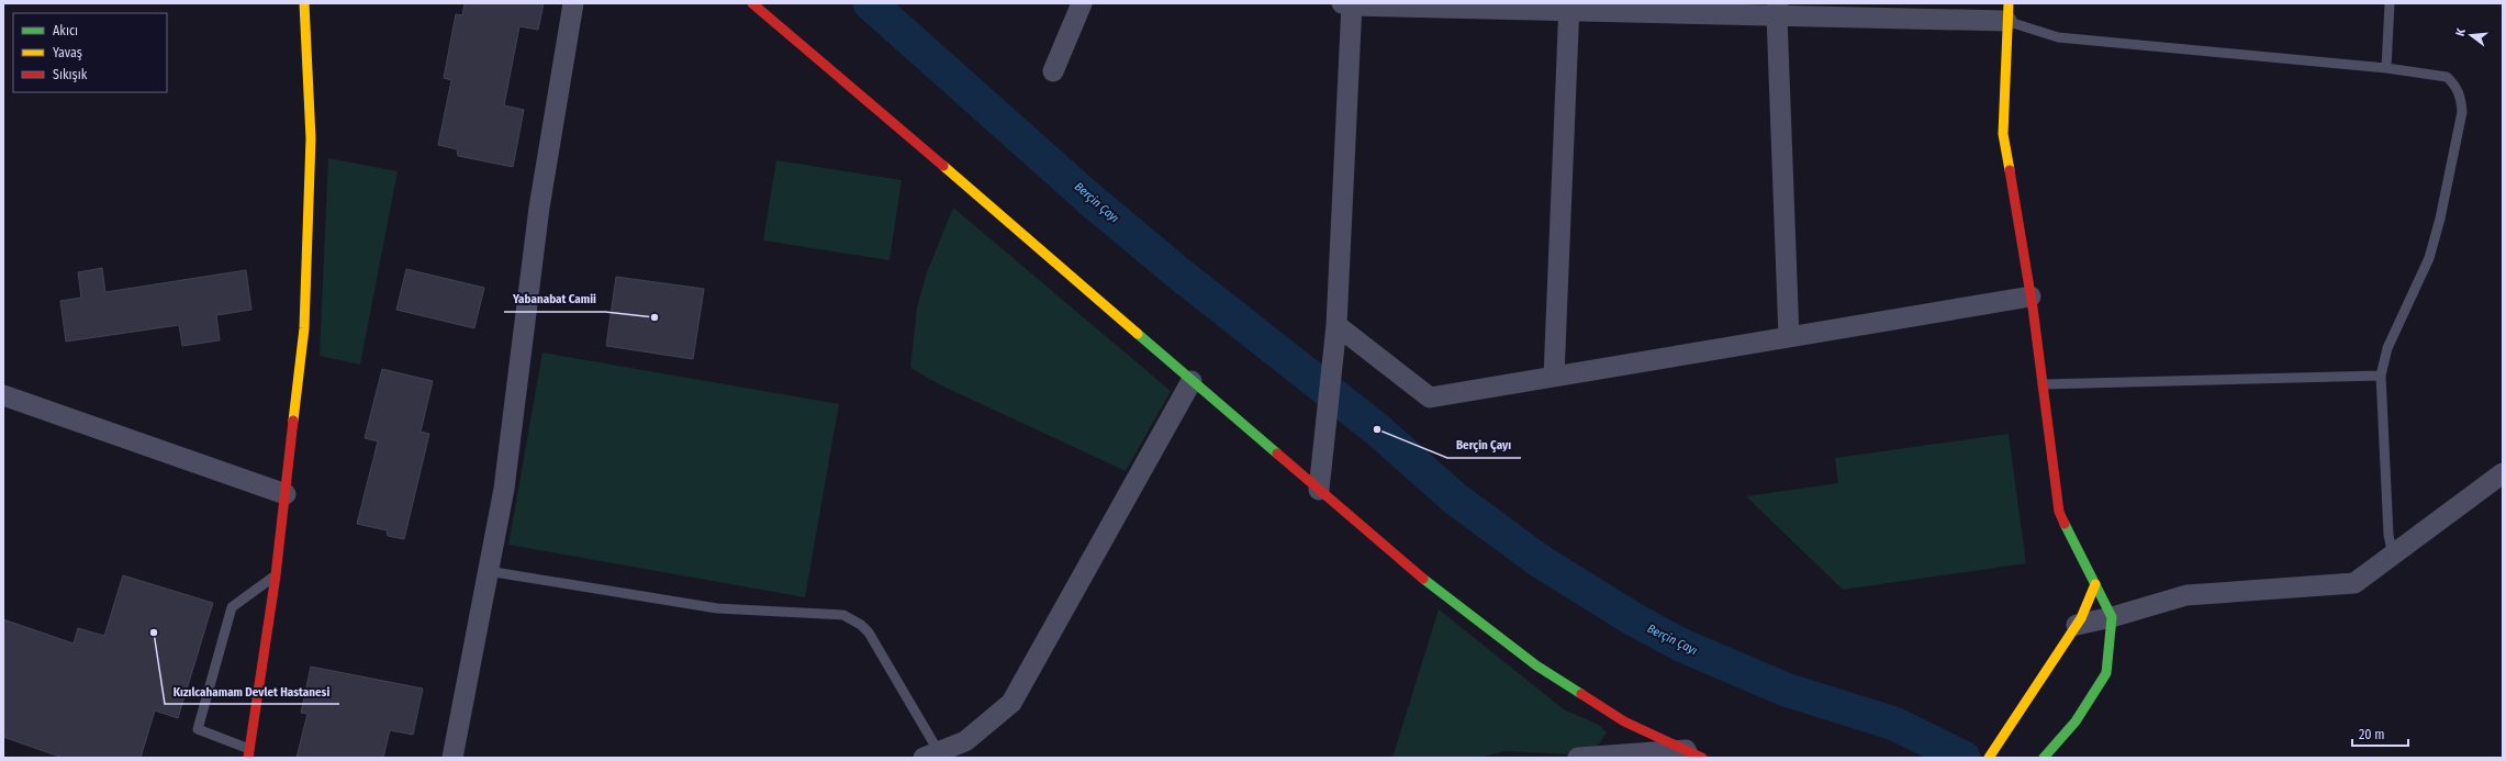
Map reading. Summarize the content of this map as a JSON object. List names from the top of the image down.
{
  "water": ["Berçin Çayı"],
  "places": ["Yabanabat Camii", "Berçin Çayı", "Kızılcahamam Devlet Hastanesi"],
  "legend": ["Akıcı", "Yavaş", "Sıkışık"],
  "scale_bar": "20 m",
  "north": "left"
}
